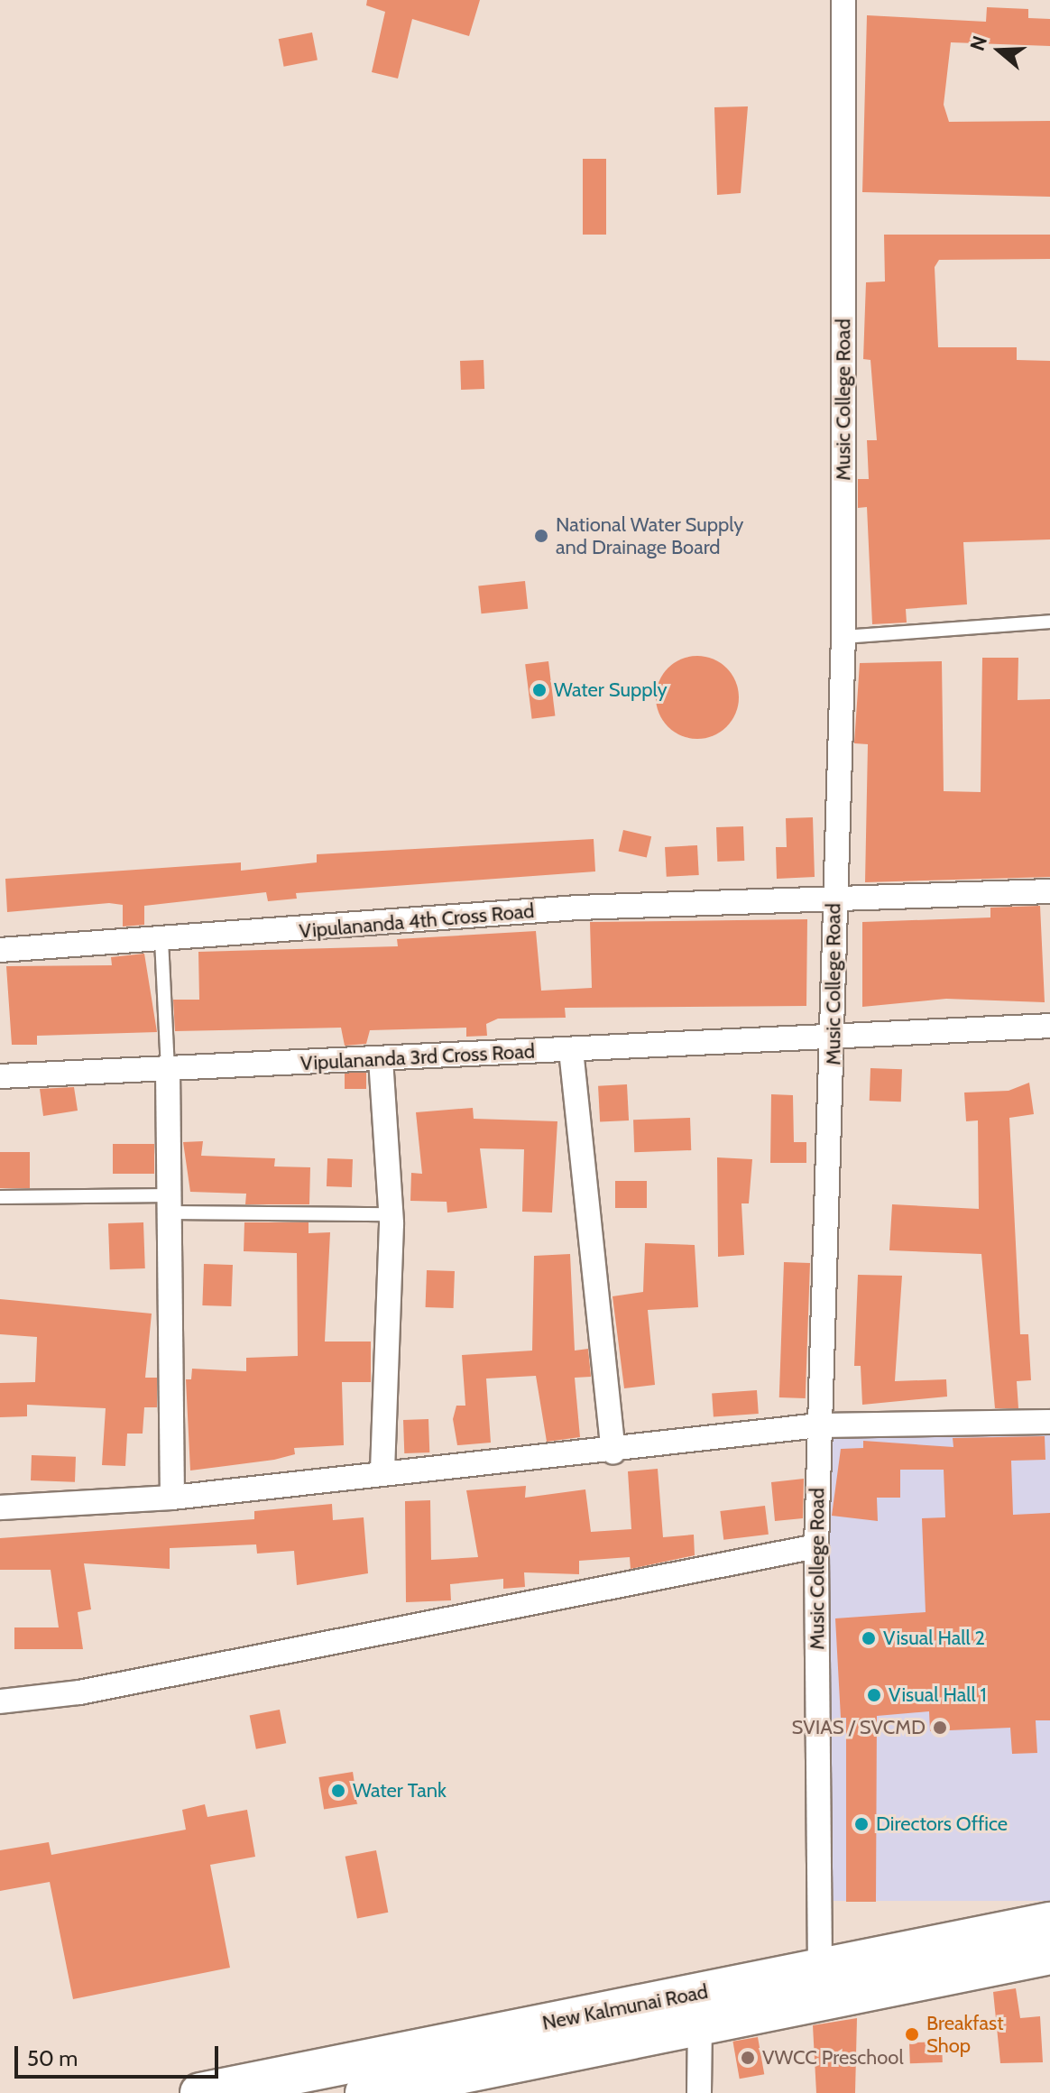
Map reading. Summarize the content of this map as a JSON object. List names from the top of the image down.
{
  "streets": {
    "highway": ["New Kalmunai Road"],
    "street": ["Music College Road", "Vipulananda 4th Cross Road", "Vipulananda 3rd Cross Road"]
  },
  "crossings": [
    ["Music College Road", "Vipulananda 4th Cross Road"],
    ["Music College Road", "Vipulananda 3rd Cross Road"],
    ["Music College Road", "New Kalmunai Road"]
  ],
  "places": [
    "National Water Supply and Drainage Board",
    "Water Supply",
    "Visual Hall 2",
    "Visual Hall 1",
    "SVIAS / SVCMD",
    "Water Tank",
    "Directors Office",
    "Breakfast Shop",
    "VWCC Preschool"
  ],
  "scale_bar": "50 m",
  "north": "left"
}
